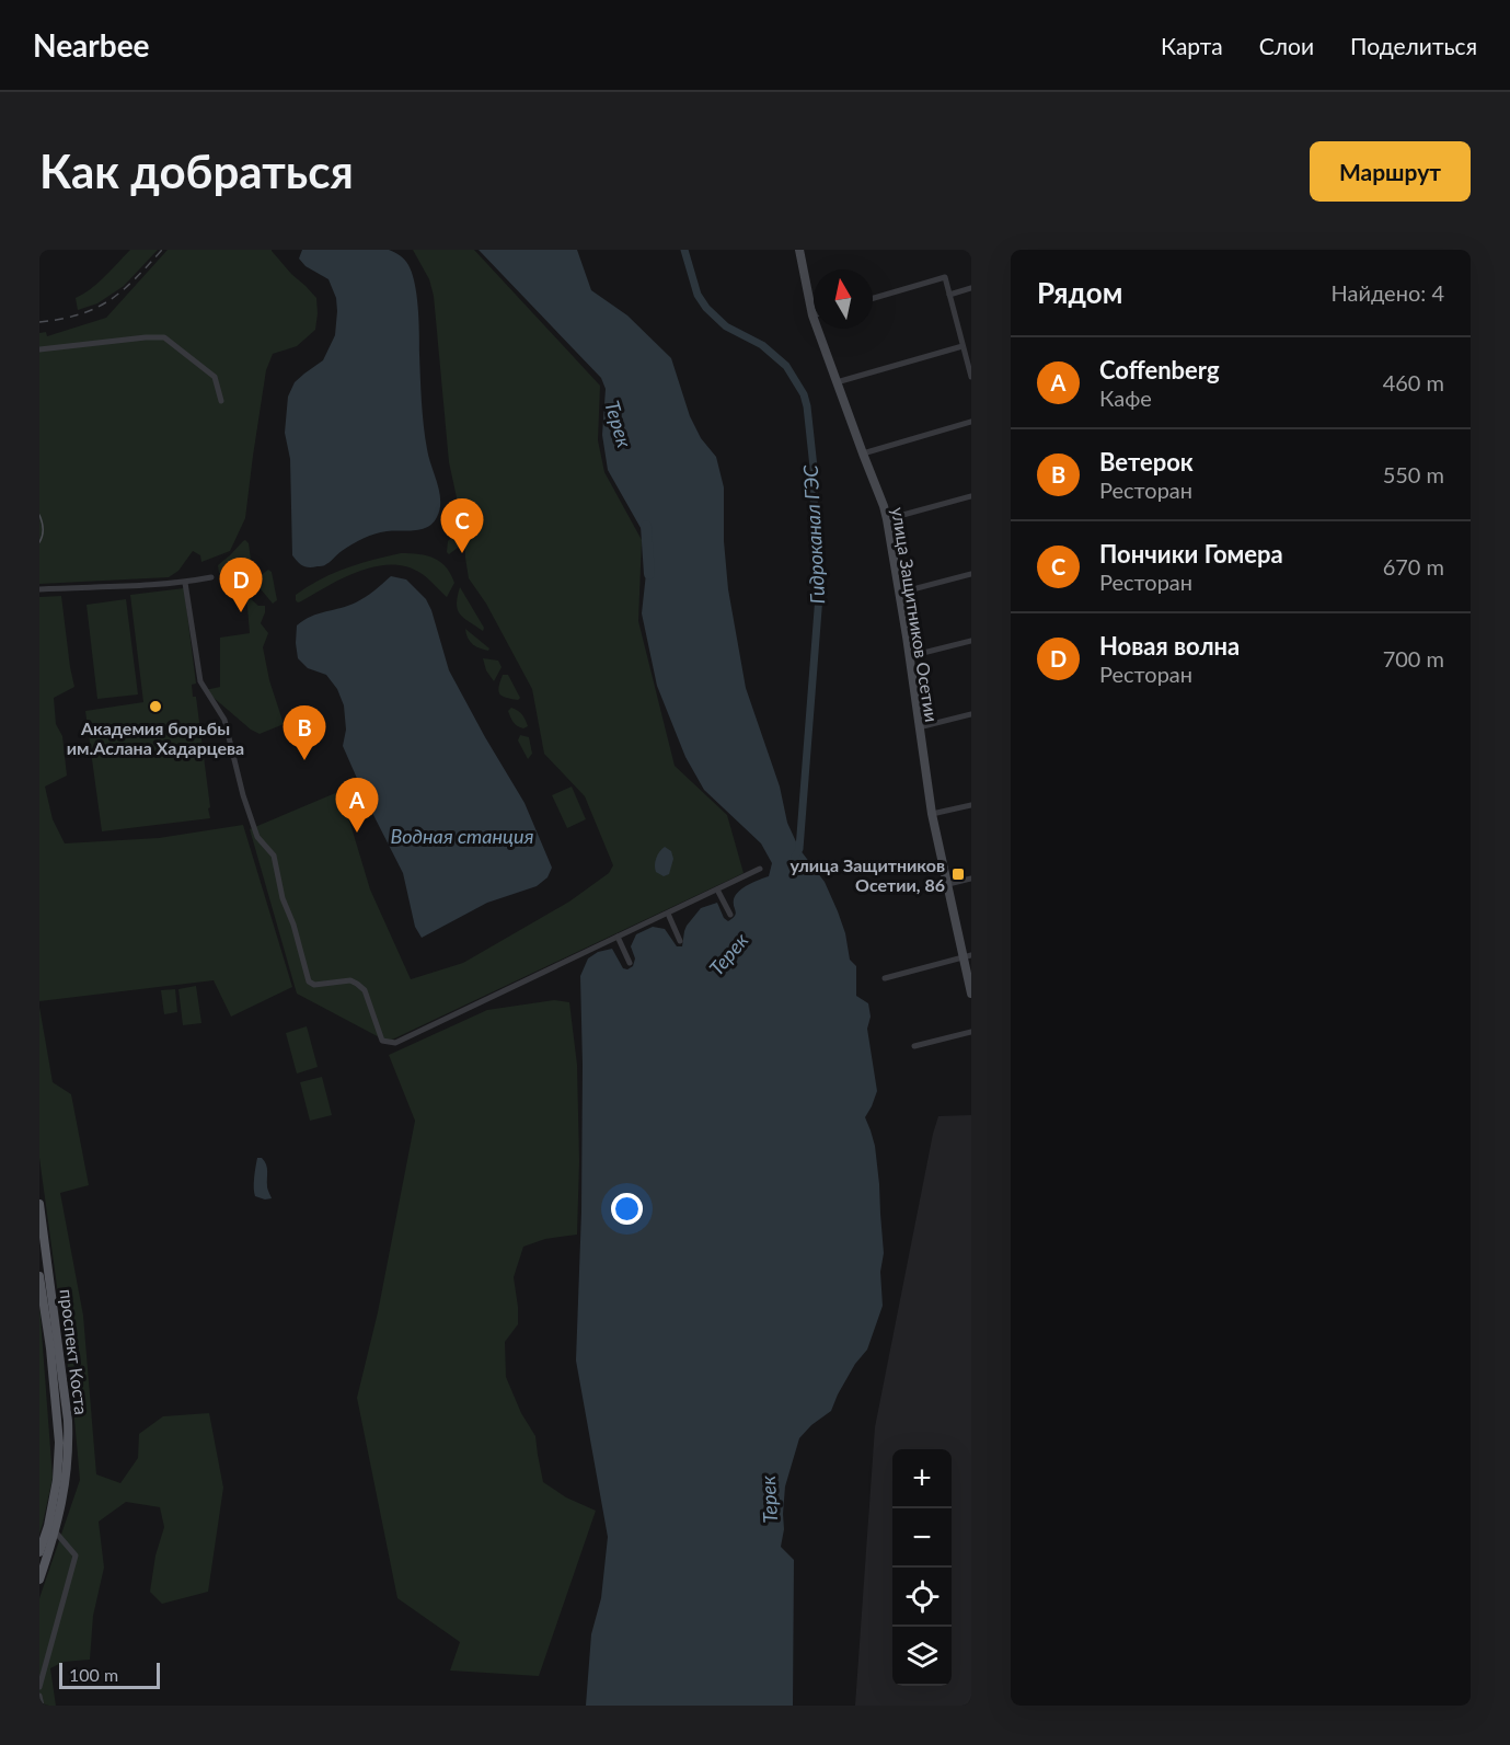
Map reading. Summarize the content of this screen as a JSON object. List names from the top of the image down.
{
  "streets": {
    "main road": ["проспект Коста"],
    "street": ["улица Защитников Осетии"]
  },
  "water": ["Терек", "Гидроканал ГЭС", "Водная станция"],
  "places": {
    "other": ["Академия борьбы им.Аслана Хадарцева"],
    "transit": ["улица Защитников Осетии, 86"]
  },
  "scale_bar": "100 m",
  "north": "top",
  "page": {
    "header": "Nearbee",
    "nav": ["Карта", "Слои", "Поделиться"],
    "buttons": "Маршрут",
    "title": "Как добраться",
    "heading": ["Рядом", "Найдено: 4"],
    "list": [
      {
        "mark": "A",
        "name": "Coffenberg",
        "note": "Кафе",
        "value": "460 m"
      },
      {
        "mark": "B",
        "name": "Ветерок",
        "note": "Ресторан",
        "value": "550 m"
      },
      {
        "mark": "C",
        "name": "Пончики Гомера",
        "note": "Ресторан",
        "value": "670 m"
      },
      {
        "mark": "D",
        "name": "Новая волна",
        "note": "Ресторан",
        "value": "700 m"
      }
    ],
    "pins": [
      "C",
      "D",
      "B",
      "A"
    ],
    "map_buttons": ["+", "−"],
    "scale": "100 m"
  }
}
